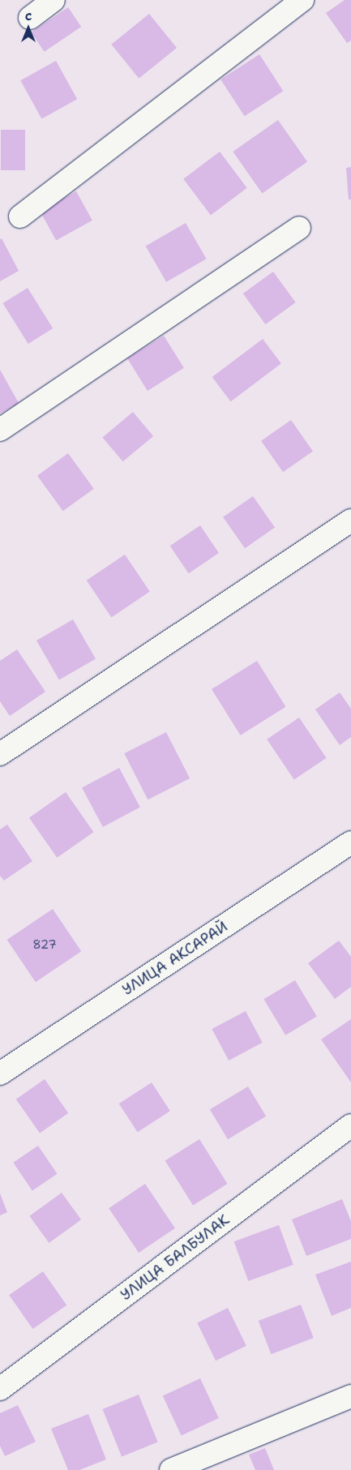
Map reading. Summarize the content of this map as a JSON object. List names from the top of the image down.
{
  "streets": {
    "street": ["УЛИЦА АКСАРАЙ", "УЛИЦА БАЛБУЛАК"]
  },
  "house_numbers": ["827"],
  "north": "top"
}
